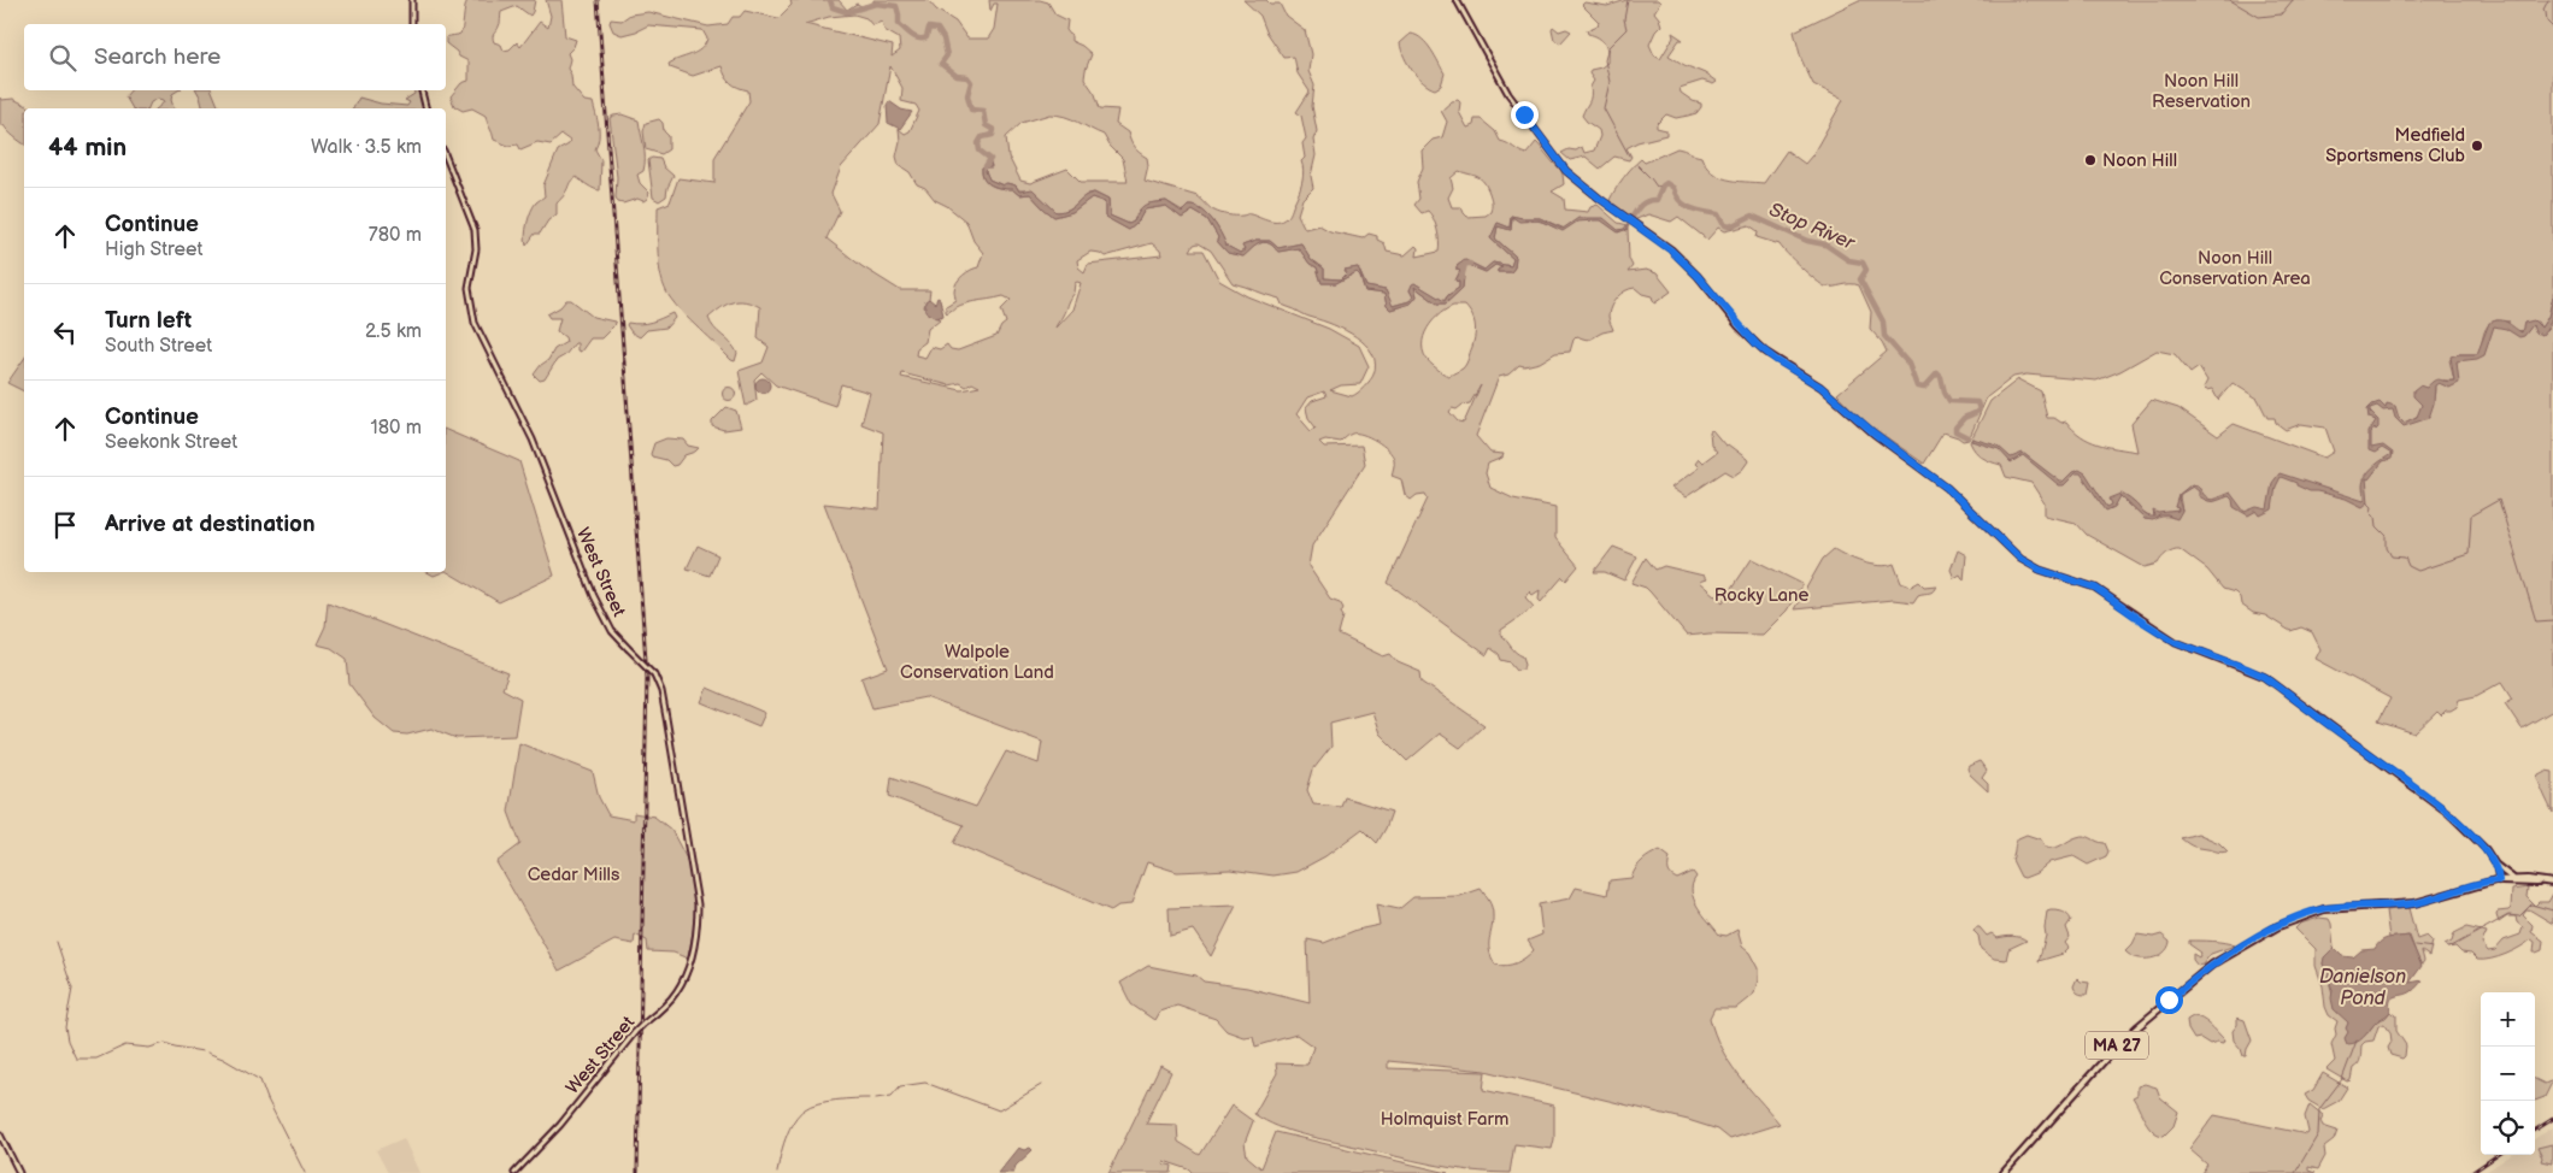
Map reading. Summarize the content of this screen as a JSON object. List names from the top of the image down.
{
  "streets": {
    "main road": ["West Street", "MA 27"]
  },
  "water": ["Stop River", "Danielson Pond"],
  "parks": [
    "Noon Hill Reservation",
    "Noon Hill Conservation Area",
    "Rocky Lane",
    "Walpole Conservation Land",
    "Cedar Mills",
    "Holmquist Farm"
  ],
  "places": ["Medfield Sportsmens Club", "Noon Hill"],
  "page": {
    "search": "Search here",
    "heading": ["44 min", "Walk · 3.5 km"],
    "list": [
      ["Continue", "High Street", "780 m"],
      ["Turn left", "South Street", "2.5 km"],
      ["Continue", "Seekonk Street", "180 m"],
      "Arrive at destination"
    ],
    "map_buttons": ["+", "−"]
  }
}
